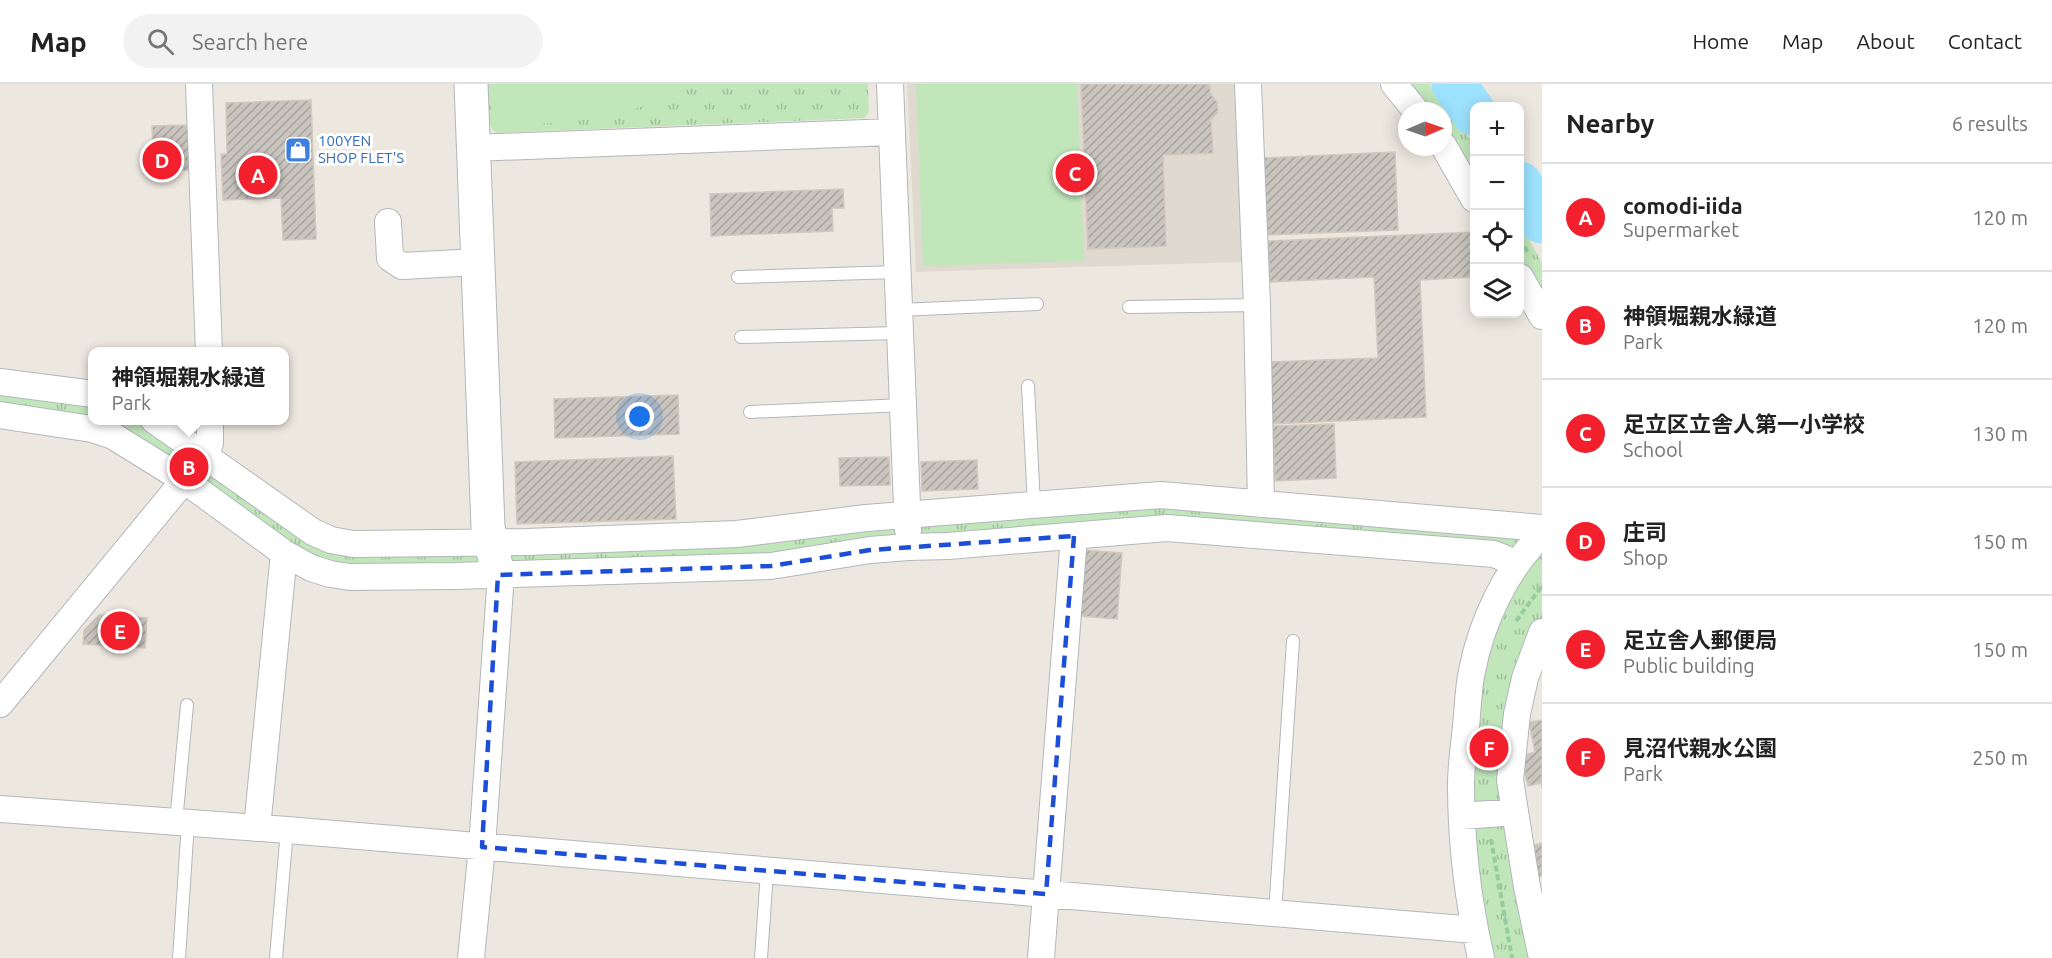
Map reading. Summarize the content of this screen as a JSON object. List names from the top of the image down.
{
  "places": {
    "shop": ["100YEN SHOP FLET'S"]
  },
  "north": "right",
  "page": {
    "header": "Map",
    "search": "Search here",
    "nav": [
      "Home",
      "Map",
      "About",
      "Contact"
    ],
    "heading": ["Nearby", "6 results"],
    "map_buttons": ["+", "−"],
    "pins": [
      "D",
      "C",
      "A",
      "B",
      "E",
      "F"
    ],
    "list": [
      {
        "mark": "A",
        "name": "comodi-iida",
        "note": "Supermarket",
        "value": "120 m"
      },
      {
        "mark": "B",
        "name": "神領堀親水緑道",
        "note": "Park",
        "value": "120 m"
      },
      {
        "mark": "C",
        "name": "足立区立舎人第一小学校",
        "note": "School",
        "value": "130 m"
      },
      {
        "mark": "D",
        "name": "庄司",
        "note": "Shop",
        "value": "150 m"
      },
      {
        "mark": "E",
        "name": "足立舎人郵便局",
        "note": "Public building",
        "value": "150 m"
      },
      {
        "mark": "F",
        "name": "見沼代親水公園",
        "note": "Park",
        "value": "250 m"
      }
    ],
    "popup": ["神領堀親水緑道", "Park"]
  }
}
